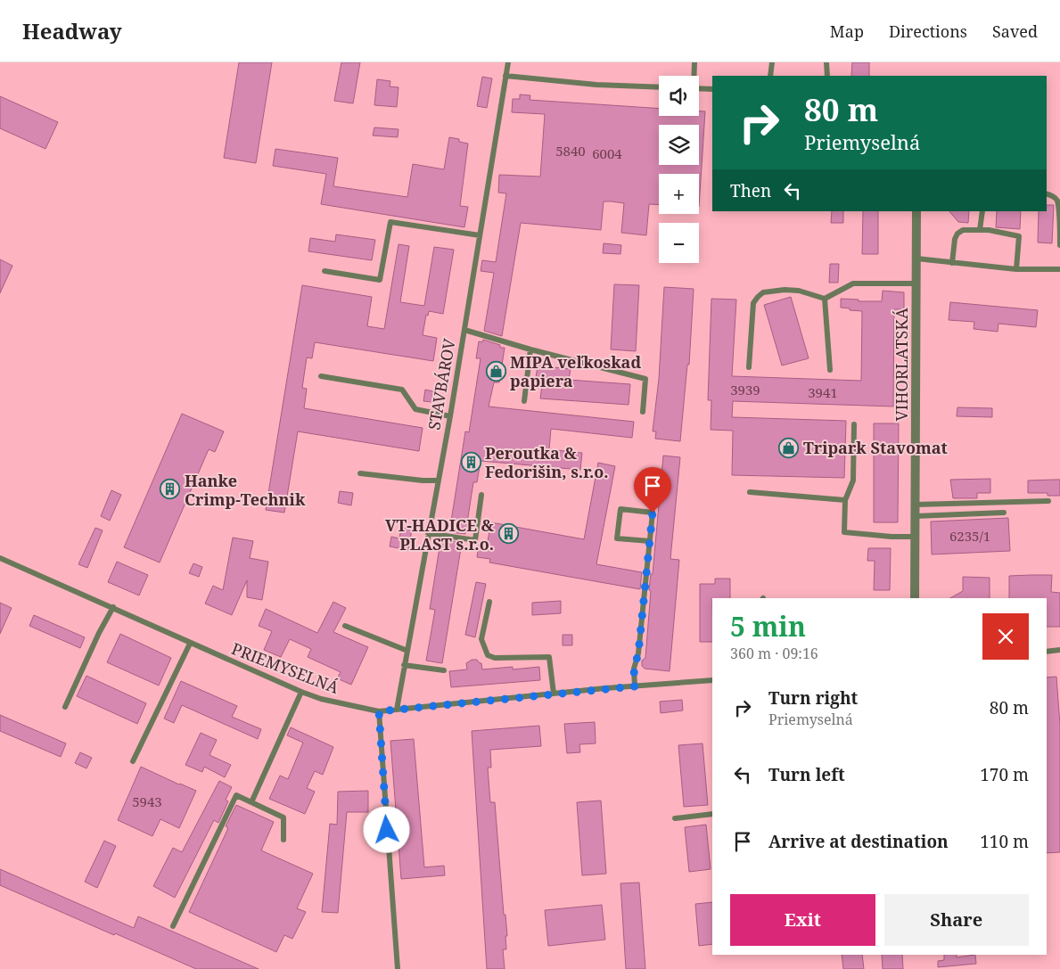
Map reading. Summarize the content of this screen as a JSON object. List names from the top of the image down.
{
  "streets": {
    "street": ["VIHORLATSKÁ"],
    "lane": ["STAVBÁROV", "PRIEMYSELNÁ"]
  },
  "crossings": [
    ["STAVBÁROV", "PRIEMYSELNÁ"]
  ],
  "places": {
    "shop": ["MIPA veľkoskad papiera", "Tripark Stavomat"],
    "building": ["Peroutka & Fedorišin, s.r.o.", "Hanke Crimp-Technik", "VT-HADICE & PLAST s.r.o."]
  },
  "house_numbers": [
    "5840",
    "6004",
    "3939",
    "3941",
    "6235/1",
    "5943"
  ],
  "page": {
    "header": "Headway",
    "nav": ["Map", "Directions", "Saved"],
    "map_buttons": ["+", "−"],
    "turn": ["80 m", "Priemyselná"],
    "then": "Then",
    "heading": ["5 min", "360 m · 09:16"],
    "list": [
      {
        "name": "Turn right",
        "note": "Priemyselná",
        "value": "80 m"
      },
      {
        "name": "Turn left",
        "value": "170 m"
      },
      {
        "name": "Arrive at destination",
        "value": "110 m"
      }
    ],
    "buttons": ["Exit", "Share"]
  }
}
